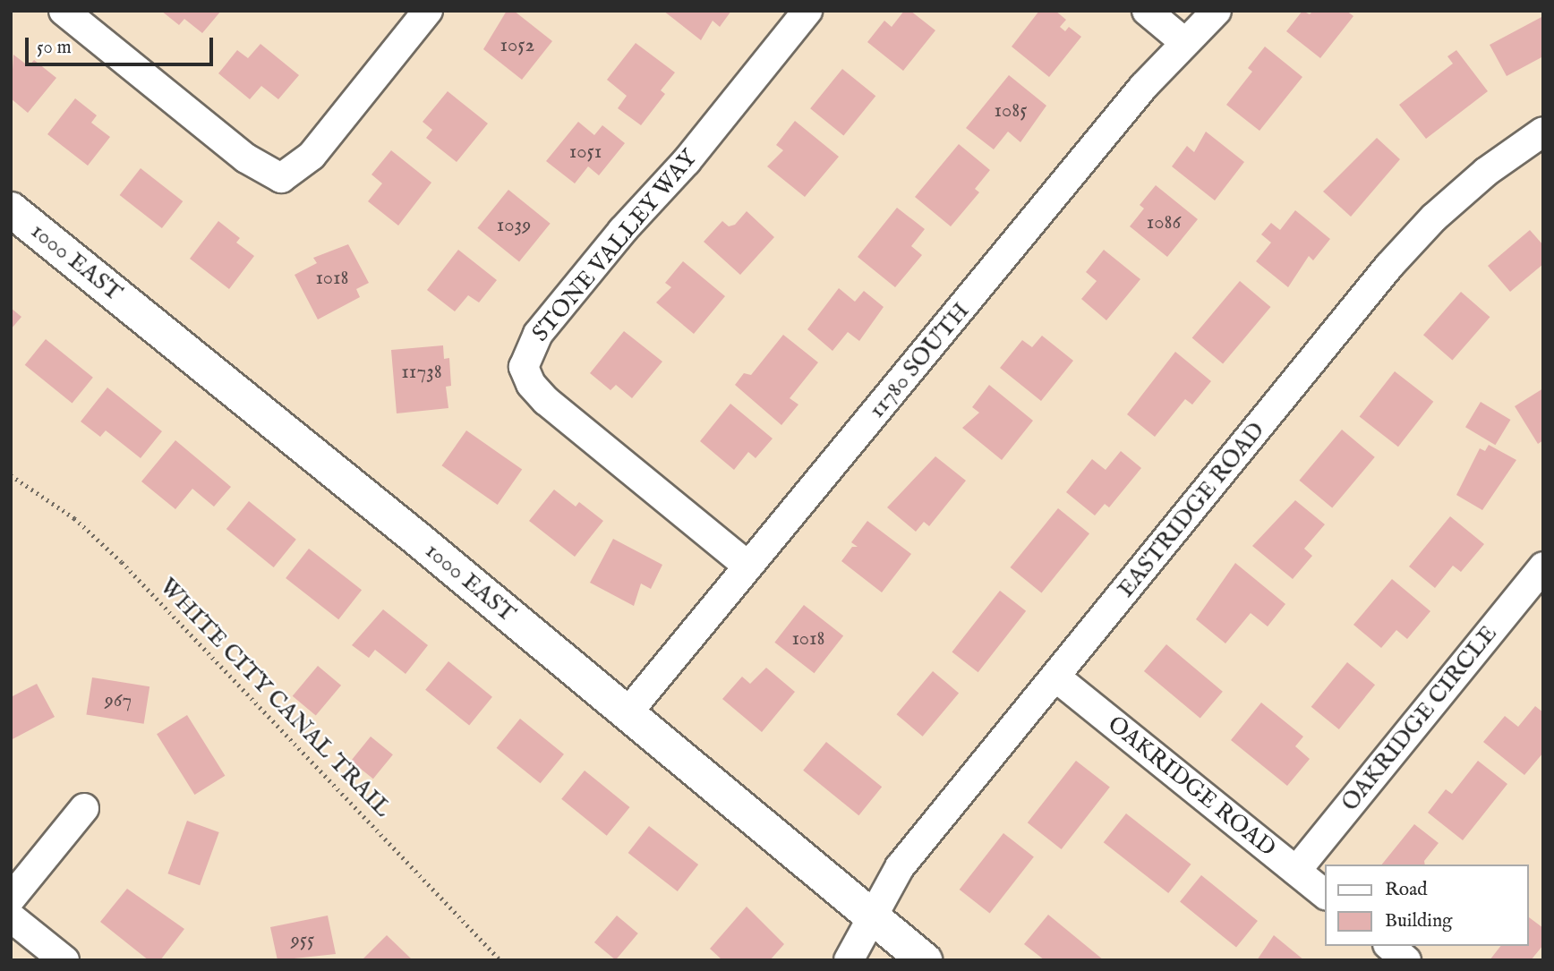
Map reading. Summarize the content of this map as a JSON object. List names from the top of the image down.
{
  "streets": {
    "street": [
      "STONE VALLEY WAY",
      "1000 EAST",
      "11780 SOUTH",
      "EASTRIDGE ROAD",
      "OAKRIDGE CIRCLE",
      "OAKRIDGE ROAD"
    ],
    "path": ["WHITE CITY CANAL TRAIL"]
  },
  "crossings": [
    ["STONE VALLEY WAY", "11780 SOUTH"],
    ["1000 EAST", "11780 SOUTH"],
    ["1000 EAST", "EASTRIDGE ROAD"],
    ["EASTRIDGE ROAD", "OAKRIDGE ROAD"],
    ["OAKRIDGE CIRCLE", "OAKRIDGE ROAD"]
  ],
  "house_numbers": [
    "1052",
    "1085",
    "1051",
    "1086",
    "1039",
    "1018",
    "11738",
    "1018",
    "967",
    "955"
  ],
  "legend": ["Road", "Building"],
  "scale_bar": "50 m"
}
